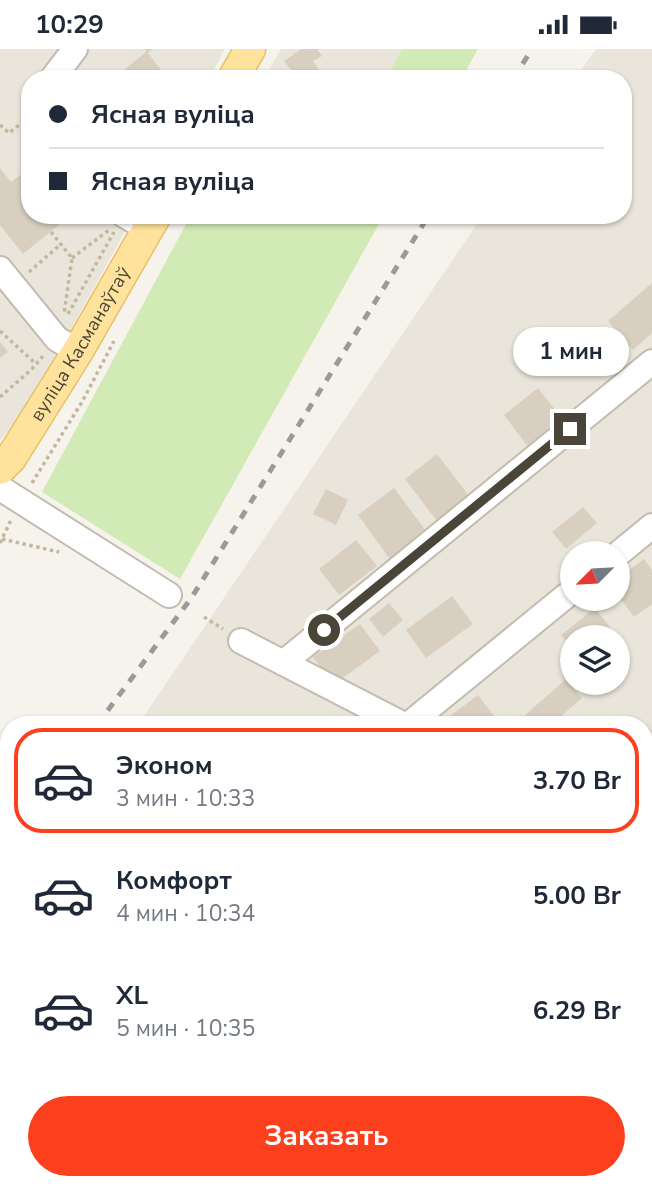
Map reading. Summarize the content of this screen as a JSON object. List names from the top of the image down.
{
  "streets": {
    "main road": ["вуліца Касманаўтаў"]
  },
  "north": "bottom left",
  "page": {
    "status": "10:29",
    "banner": ["Ясная вуліца", "Ясная вуліца"],
    "bubble": "1 мин",
    "list": [
      {
        "name": "Эконом",
        "note": "3 мин · 10:33",
        "value": "3.70 Br"
      },
      {
        "name": "Комфорт",
        "note": "4 мин · 10:34",
        "value": "5.00 Br"
      },
      {
        "name": "XL",
        "note": "5 мин · 10:35",
        "value": "6.29 Br"
      }
    ],
    "buttons": "Заказать"
  }
}
